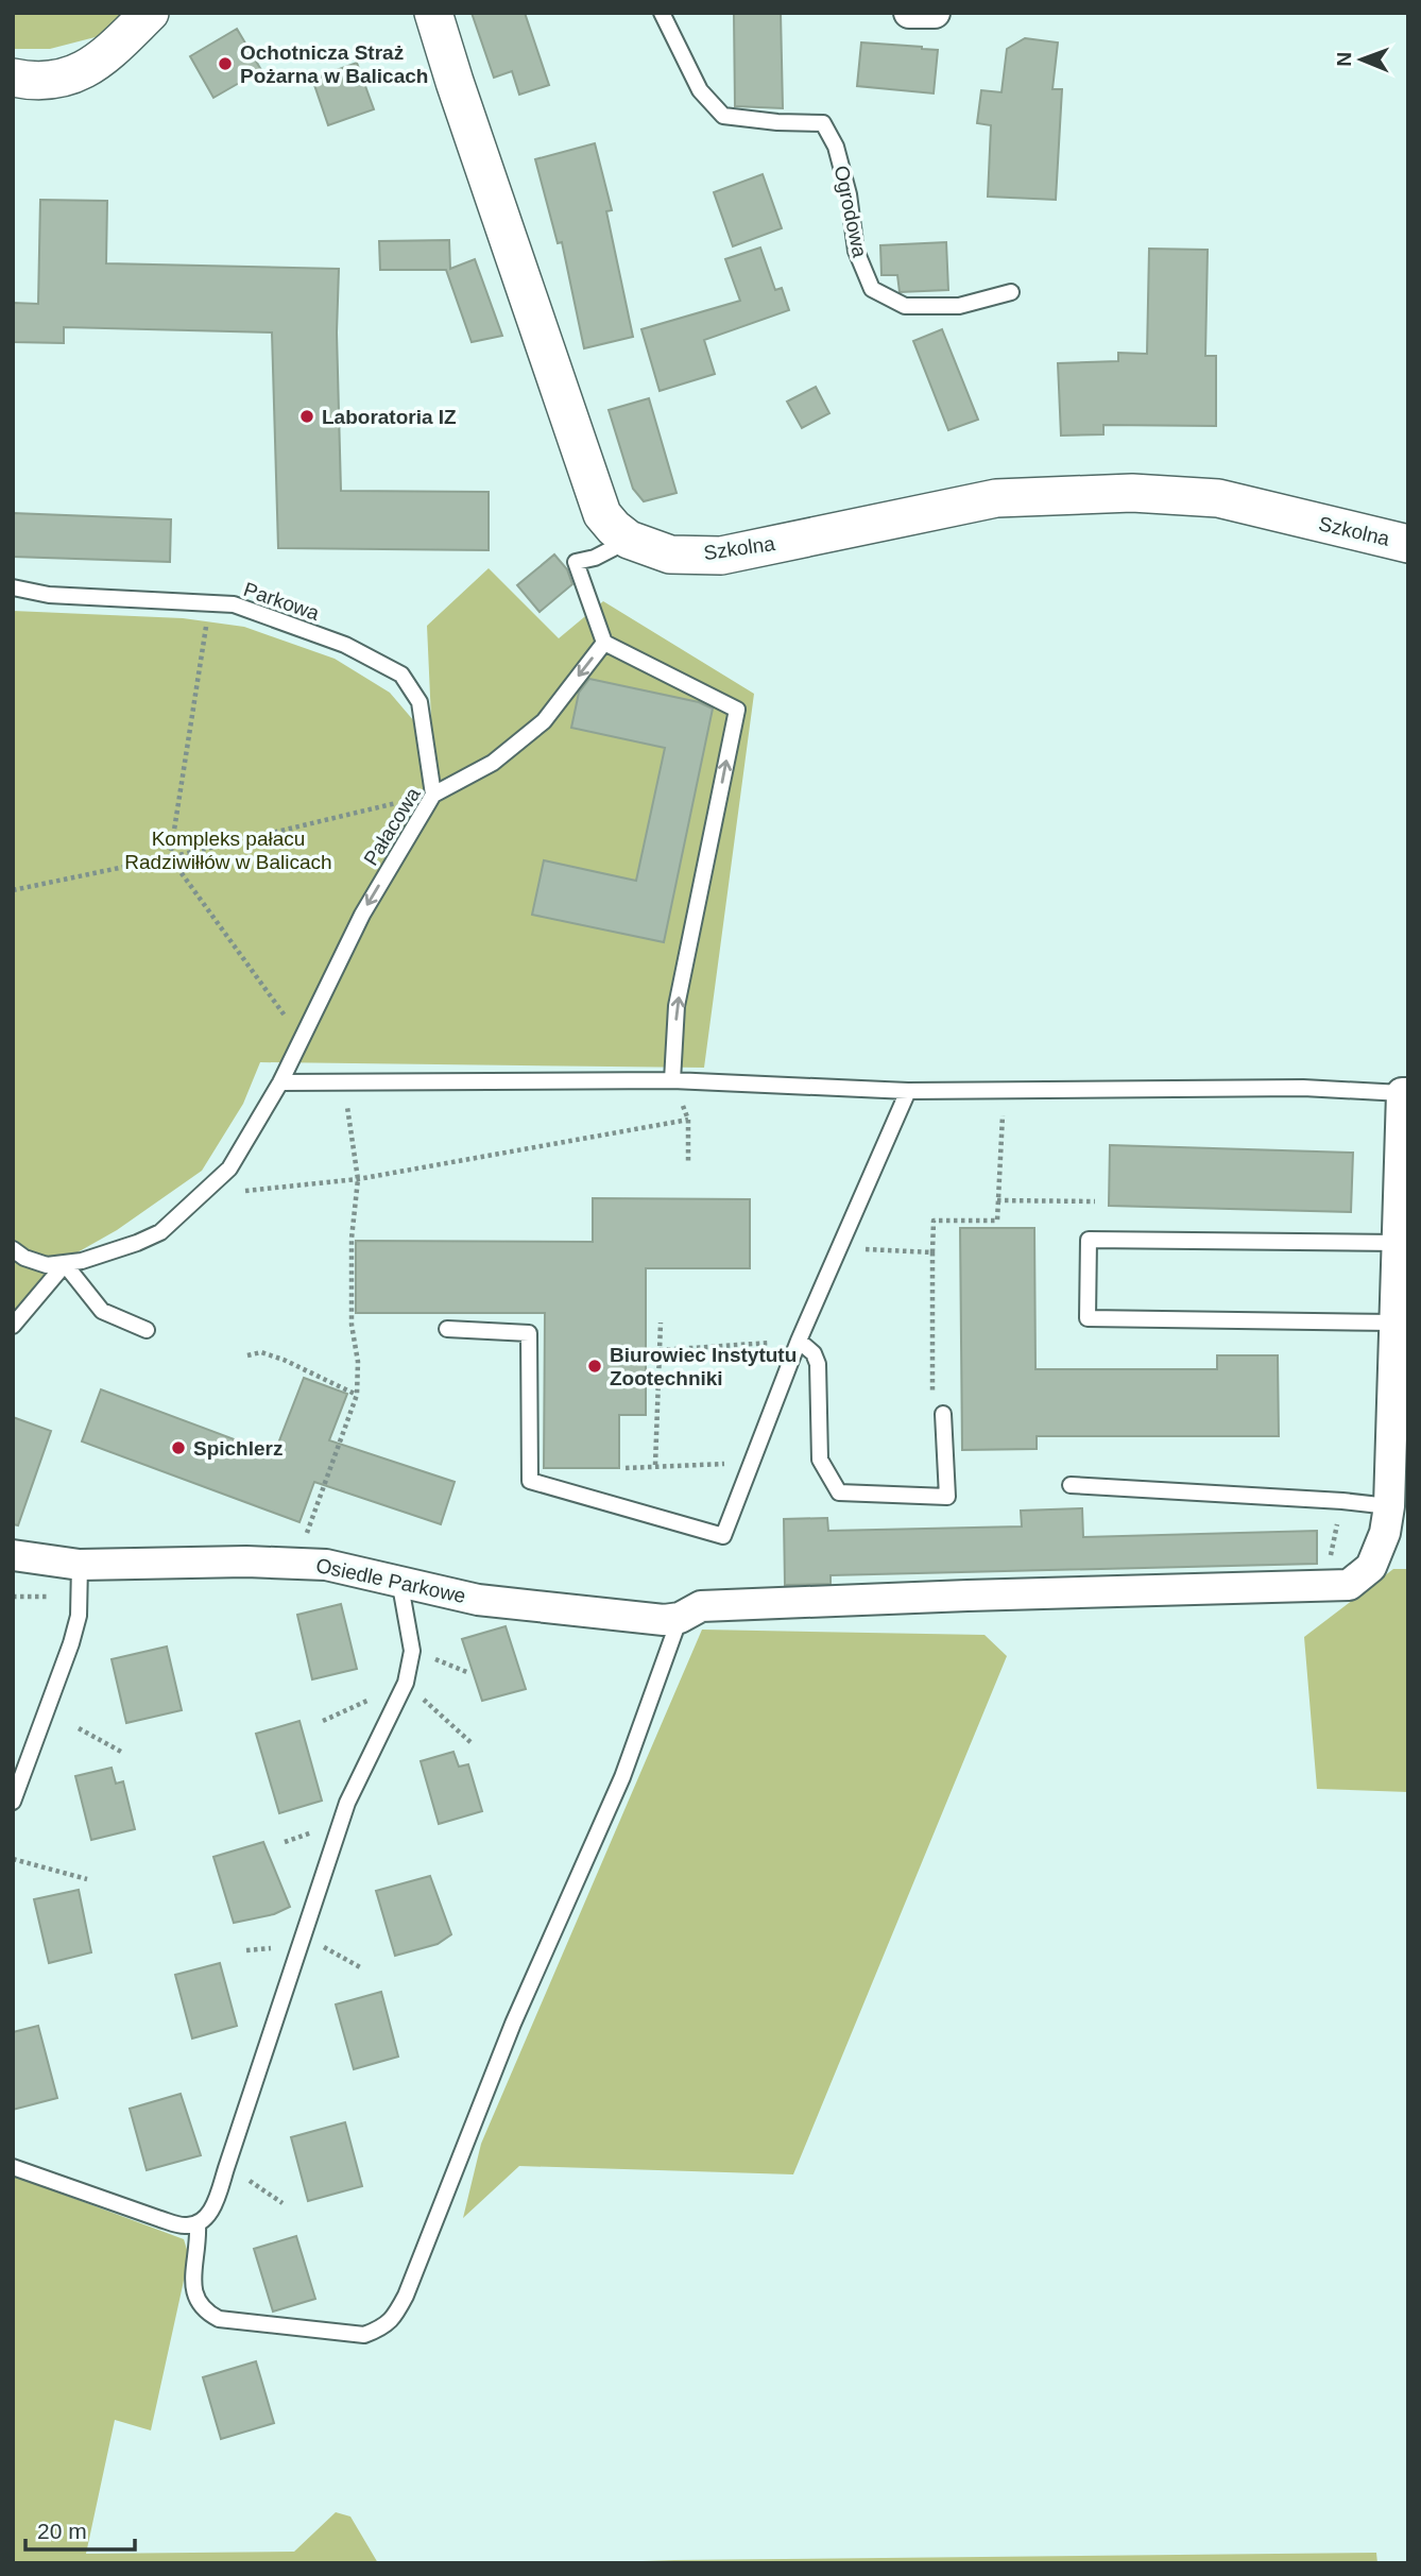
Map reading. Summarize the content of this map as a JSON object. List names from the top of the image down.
{
  "streets": {
    "street": ["Szkolna", "Osiedle Parkowe"],
    "lane": ["Ogrodowa", "Parkowa", "Pałacowa"]
  },
  "crossings": [
    ["Parkowa", "Pałacowa"]
  ],
  "one_way": ["Pałacowa"],
  "parks": ["Kompleks pałacu Radziwiłłów w Balicach"],
  "places": [
    "Ochotnicza Straż Pożarna w Balicach",
    "Laboratoria IZ",
    "Biurowiec Instytutu Zootechniki",
    "Spichlerz"
  ],
  "scale_bar": "20 m",
  "north": "left"
}
